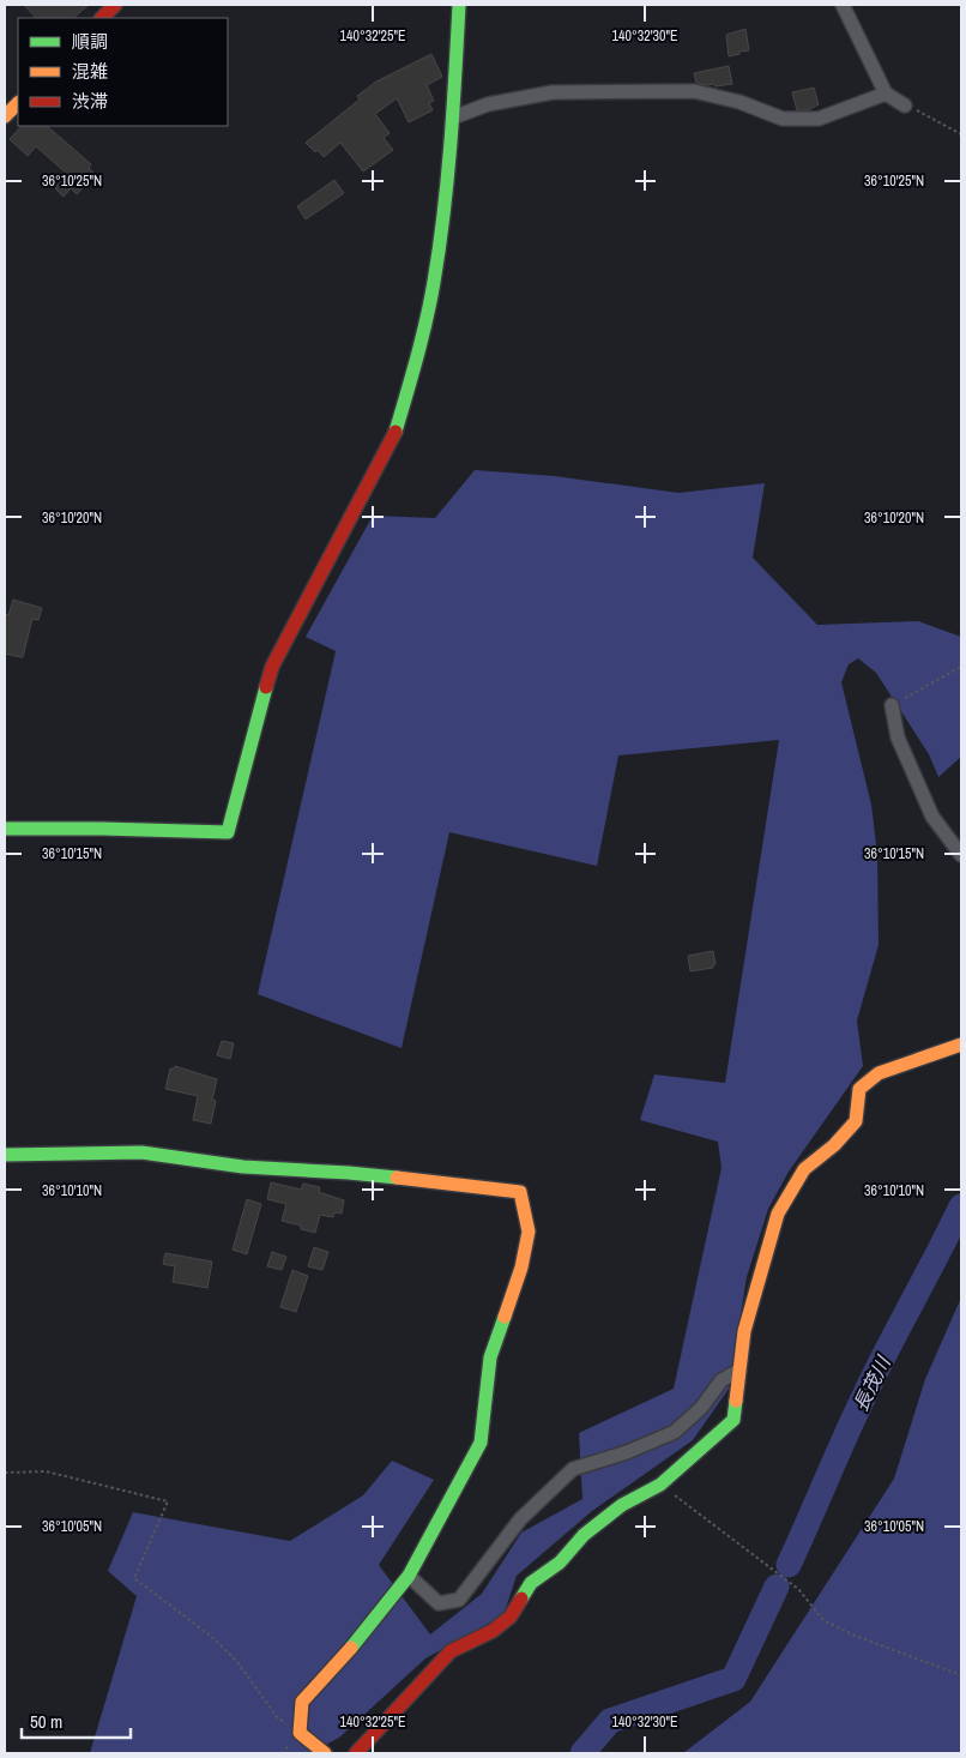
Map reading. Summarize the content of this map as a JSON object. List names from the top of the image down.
{
  "water": ["長茂川"],
  "legend": ["順調", "混雑", "渋滞"],
  "scale_bar": "50 m",
  "coordinates": [
    "140°32'25\"E",
    "140°32'30\"E",
    "36°10'25\"N",
    "36°10'20\"N",
    "36°10'15\"N",
    "36°10'10\"N",
    "36°10'05\"N"
  ]
}
